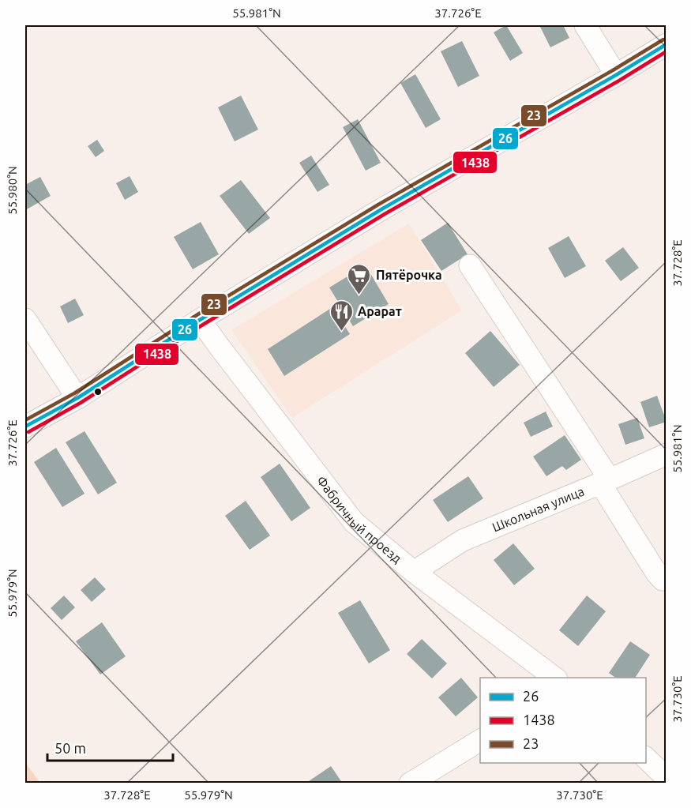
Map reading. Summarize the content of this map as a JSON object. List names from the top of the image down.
{
  "streets": {
    "street": ["Школьная улица", "Фабричный проезд"]
  },
  "crossings": [
    ["Школьная улица", "Фабричный проезд"]
  ],
  "places": {
    "supermarket": ["Пятёрочка"],
    "restaurant": ["Арарат"]
  },
  "lines": ["transit line 23", "transit line 26", "transit line 1438"],
  "legend": ["26", "1438", "23"],
  "scale_bar": "50 m",
  "coordinates": [
    "55.981°N",
    "37.726°E",
    "55.980°N",
    "37.728°E",
    "55.979°N",
    "37.730°E"
  ]
}
